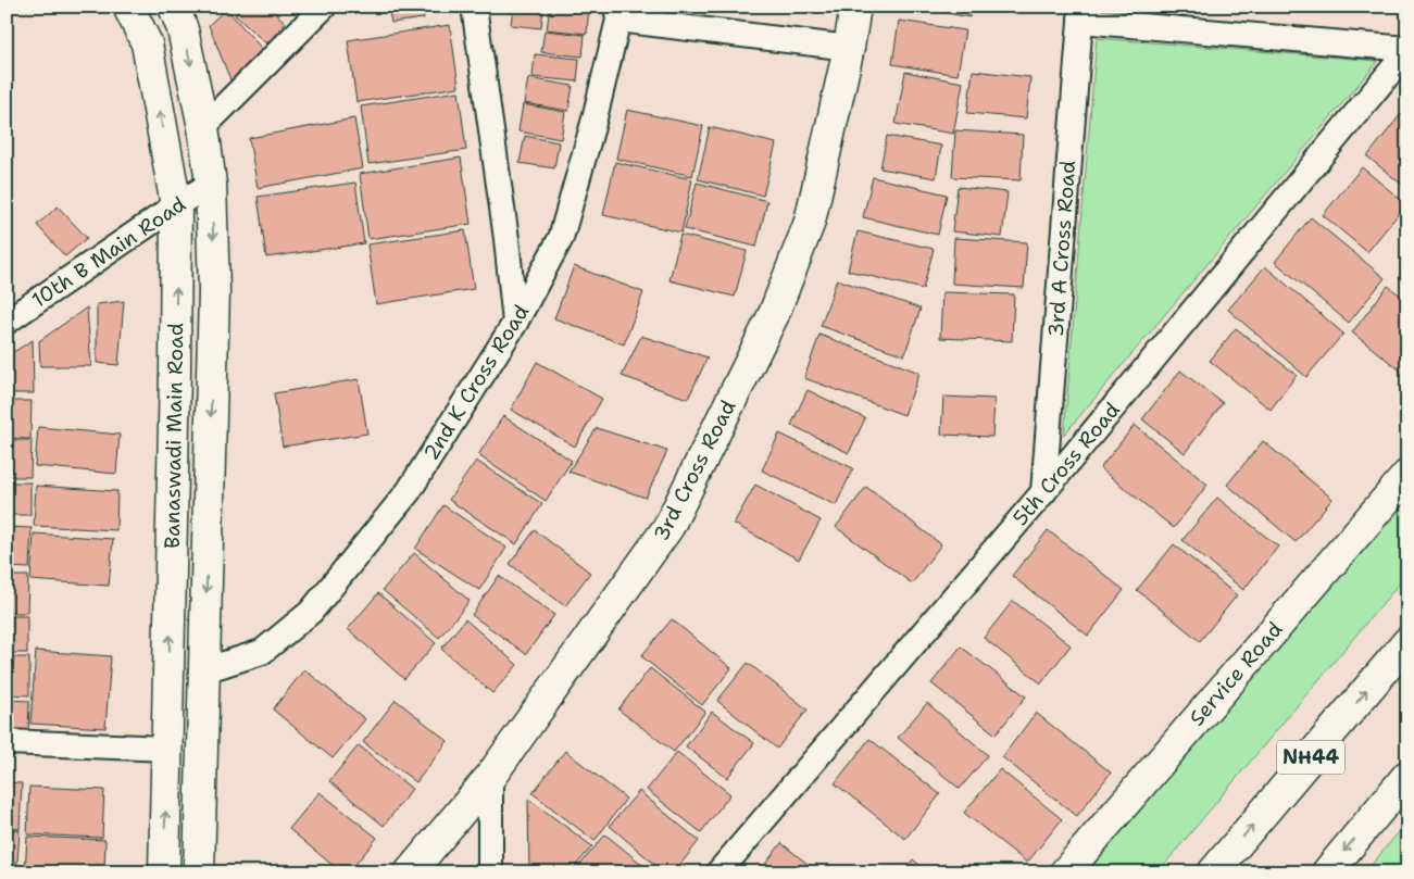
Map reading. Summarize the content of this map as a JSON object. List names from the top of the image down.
{
  "streets": {
    "main road": [
      "Banaswadi Main Road",
      "3rd Cross Road",
      "Service Road",
      "NH44"
    ],
    "street": [
      "3rd A Cross Road",
      "10th B Main Road",
      "2nd K Cross Road",
      "5th Cross Road"
    ]
  },
  "crossings": [
    ["3rd A Cross Road", "5th Cross Road"],
    ["10th B Main Road", "Banaswadi Main Road"],
    ["2nd K Cross Road", "Banaswadi Main Road"]
  ]
}
